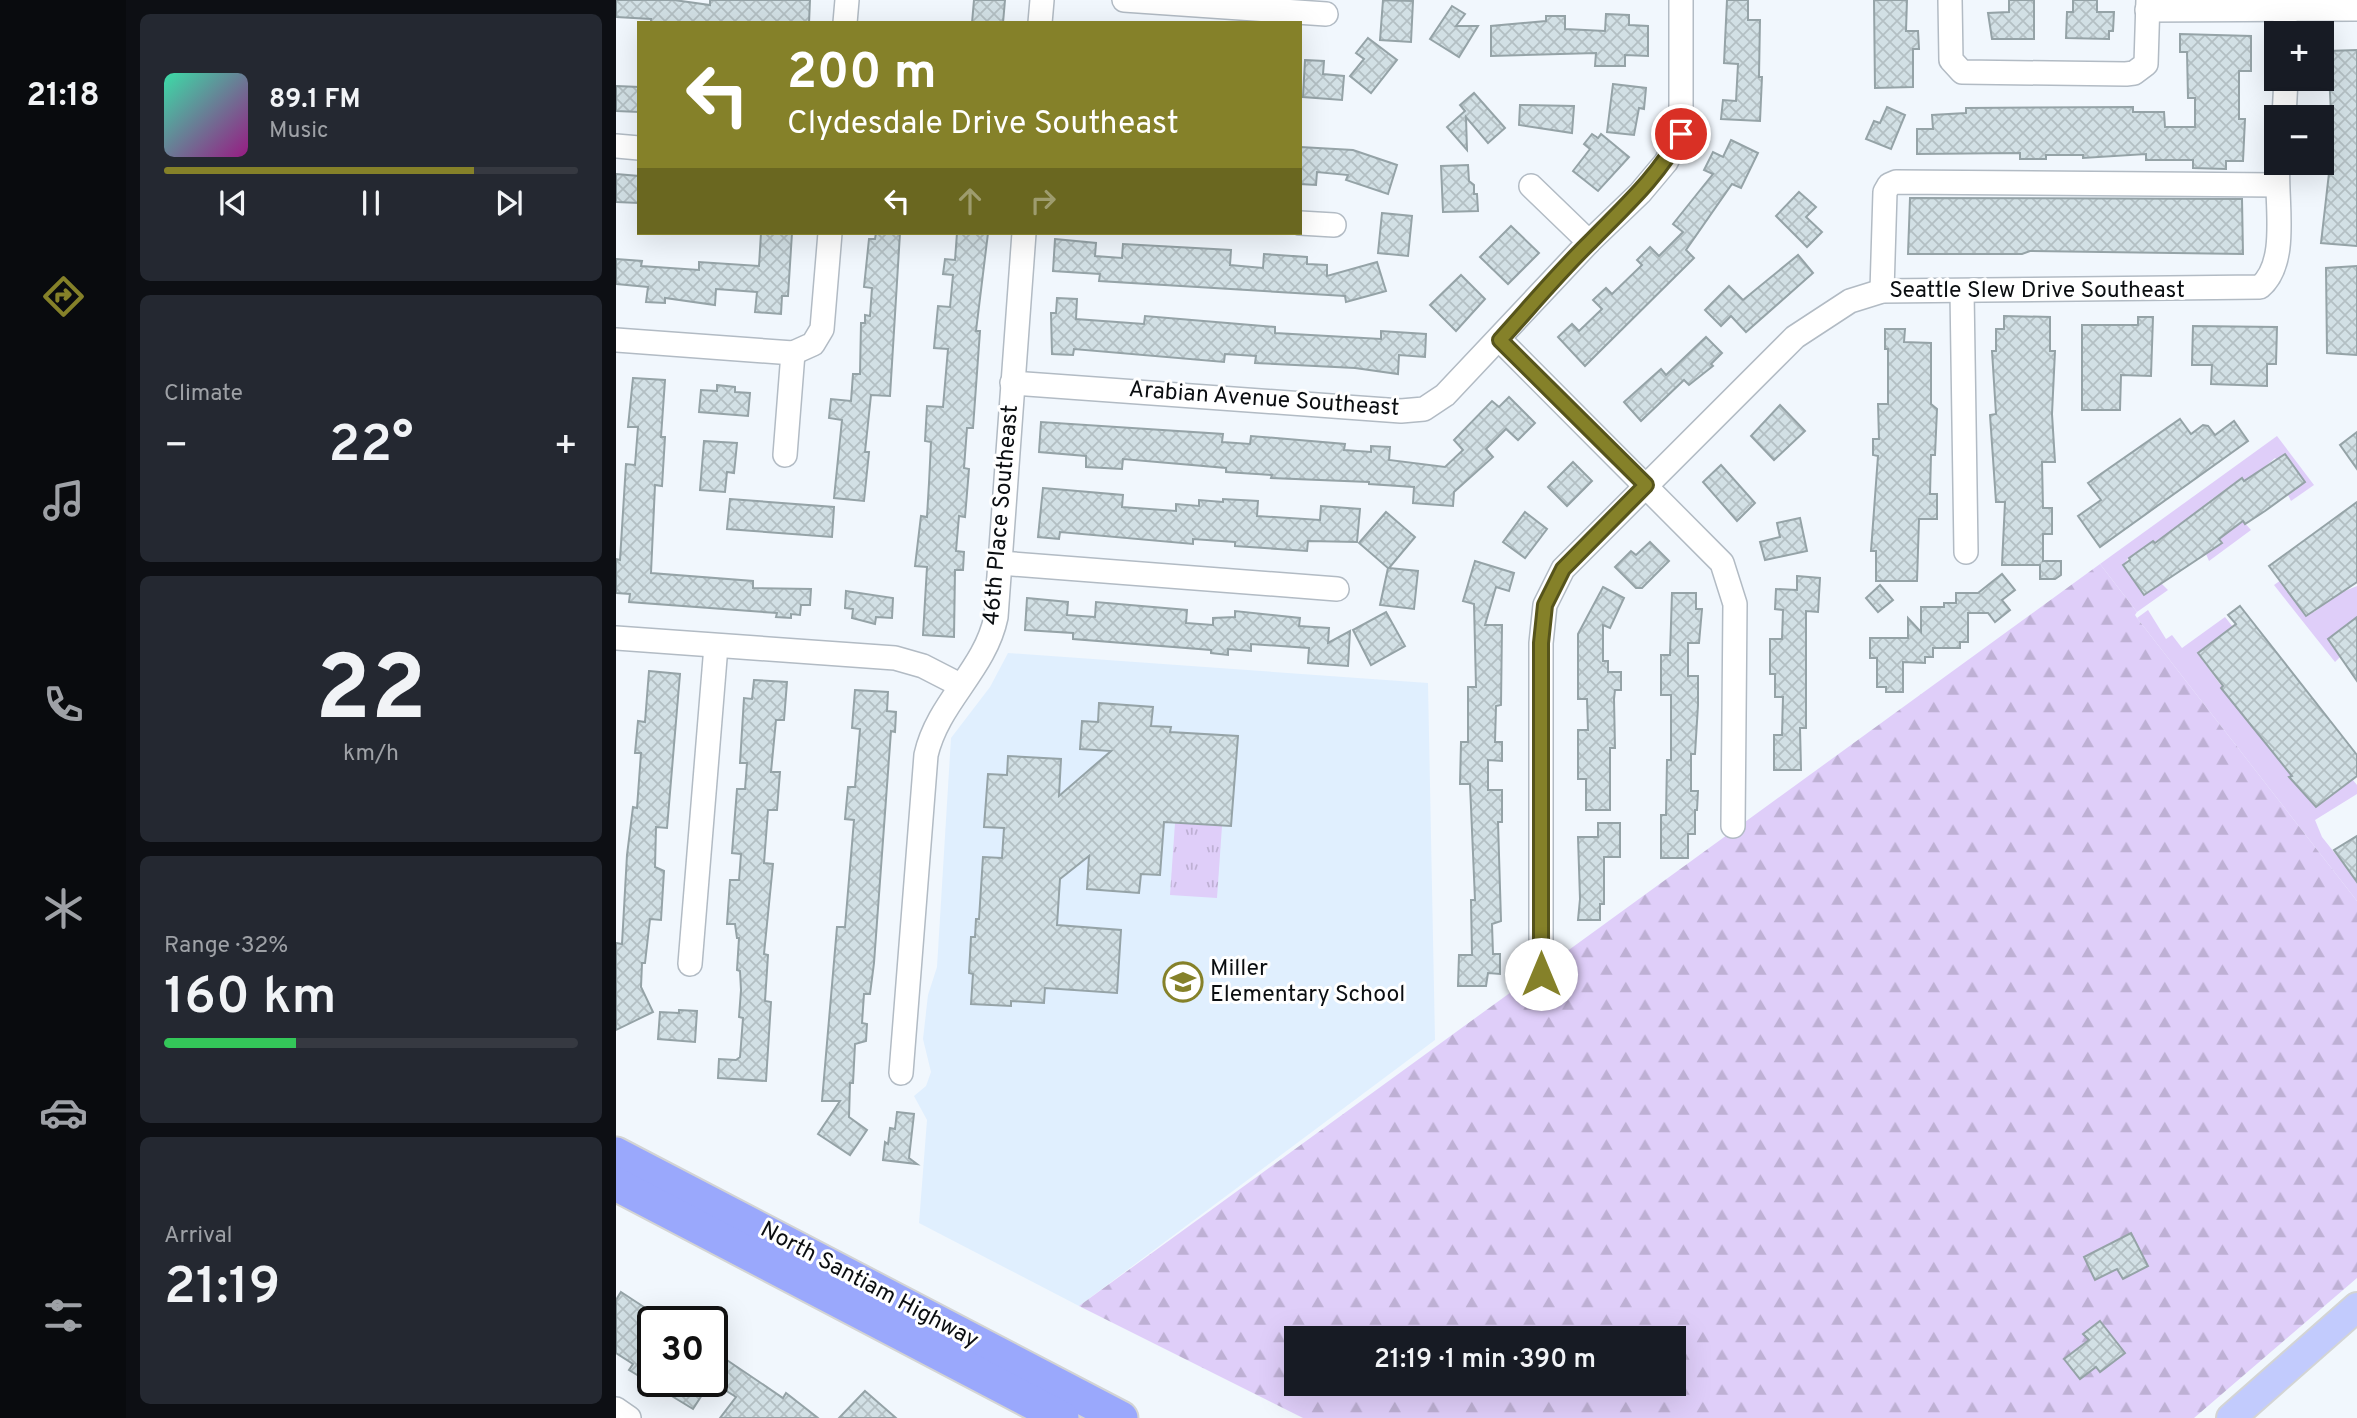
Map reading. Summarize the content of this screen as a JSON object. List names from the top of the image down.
{
  "streets": {
    "highway": ["North Santiam Highway"],
    "street": ["Seattle Slew Drive Southeast", "Arabian Avenue Southeast", "46th Place Southeast"]
  },
  "crossings": [
    ["Arabian Avenue Southeast", "46th Place Southeast"]
  ],
  "places": {
    "school or university": ["Miller Elementary School"]
  },
  "page": {
    "tabs": "21:18",
    "map_buttons": ["+", "−"],
    "turn": ["200 m", "Clydesdale Drive Southeast"],
    "song": ["89.1 FM", "Music"],
    "tile": [
      "Climate",
      ["22", "km/h"],
      ["Range · 32%", "160 km"],
      ["Arrival", "21:19"]
    ],
    "heat": ["−", "22°", "+"],
    "limit": "30",
    "trip": "21:19 · 1 min · 390 m"
  }
}
